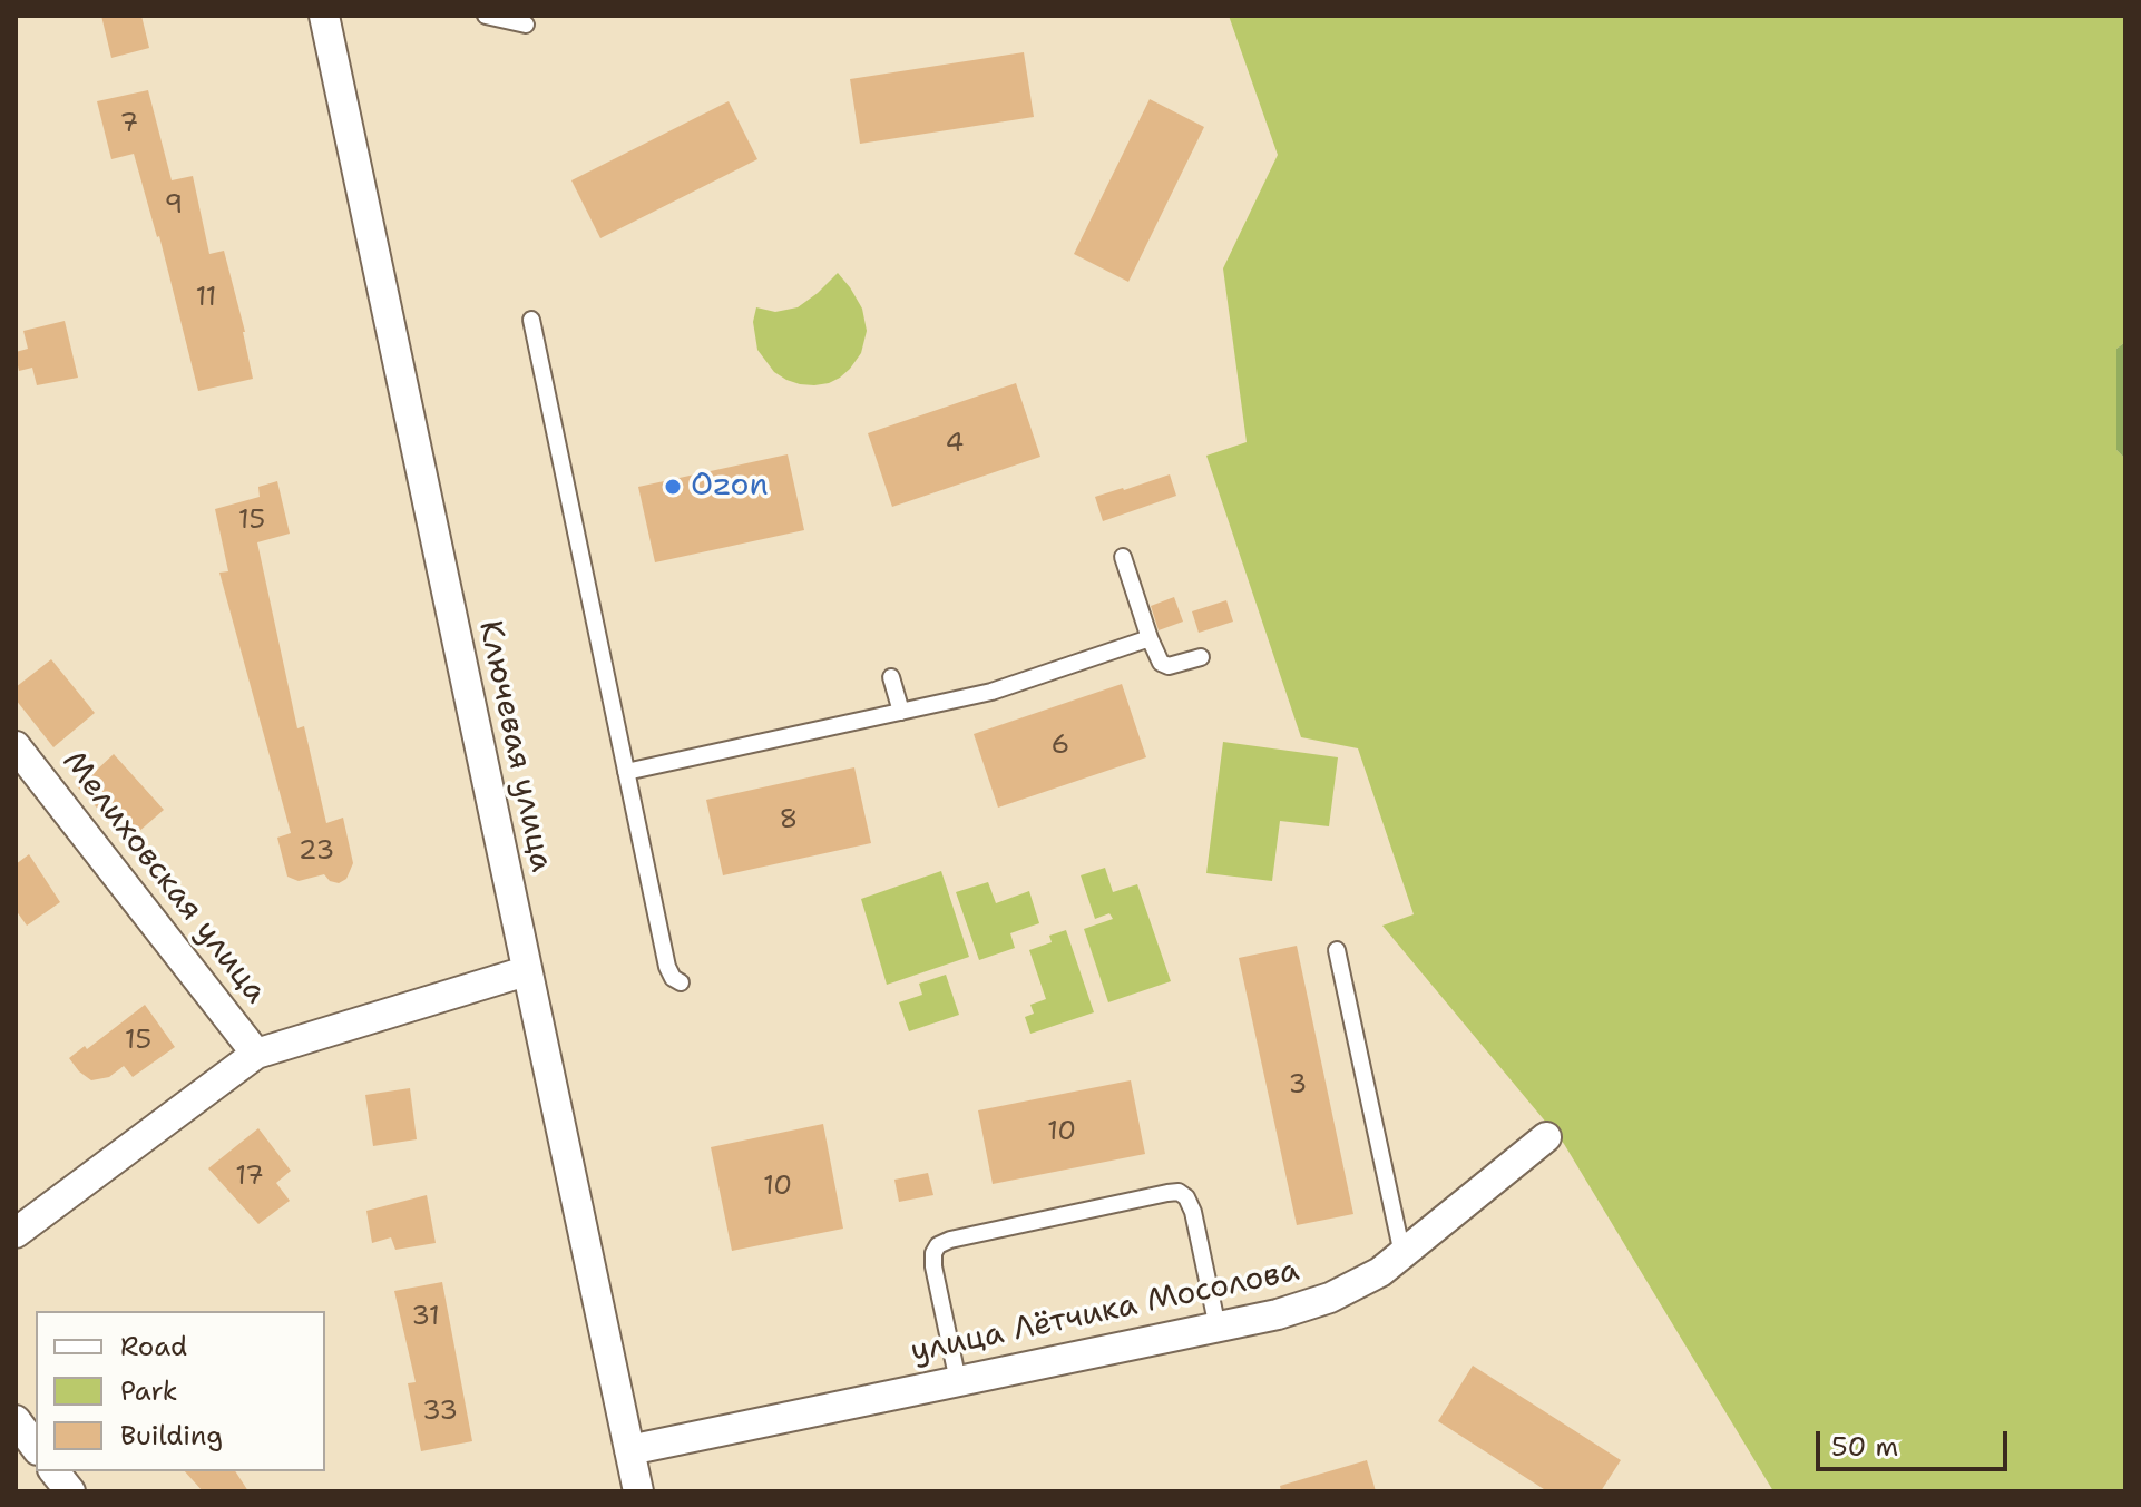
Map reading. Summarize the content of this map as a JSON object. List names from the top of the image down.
{
  "streets": {
    "street": ["Ключевая улица", "Мелиховская улица", "улица Лётчика Мосолова"]
  },
  "crossings": [
    ["Ключевая улица", "улица Лётчика Мосолова"]
  ],
  "places": ["Ozon"],
  "house_numbers": [
    "7",
    "9",
    "11",
    "4",
    "15",
    "6",
    "8",
    "23",
    "15",
    "3",
    "10",
    "17",
    "10",
    "31",
    "33"
  ],
  "legend": ["Road", "Park", "Building"],
  "scale_bar": "50 m"
}
